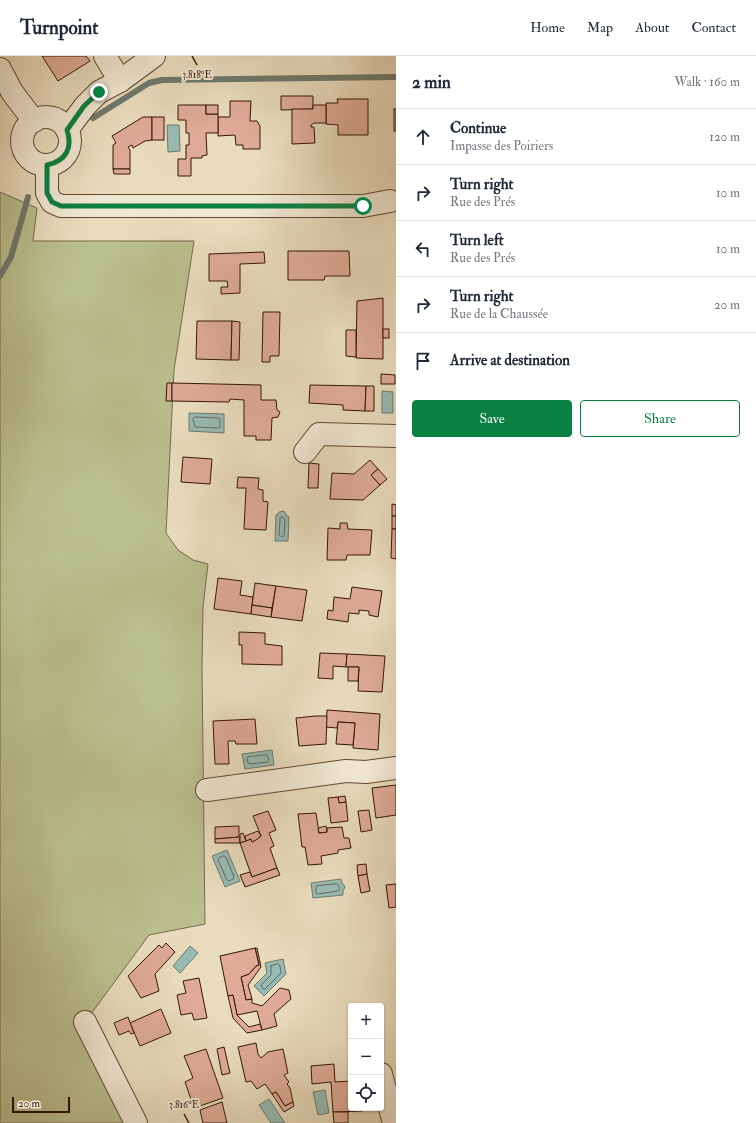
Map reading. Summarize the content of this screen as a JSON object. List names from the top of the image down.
{
  "scale_bar": "20 m",
  "page": {
    "header": "Turnpoint",
    "nav": [
      "Home",
      "Map",
      "About",
      "Contact"
    ],
    "heading": ["2 min", "Walk · 160 m"],
    "list": [
      ["Continue", "Impasse des Poiriers", "120 m"],
      ["Turn right", "Rue des Prés", "10 m"],
      ["Turn left", "Rue des Prés", "10 m"],
      ["Turn right", "Rue de la Chaussée", "20 m"],
      "Arrive at destination"
    ],
    "buttons": ["Save", "Share"],
    "map_buttons": ["+", "−"],
    "scale": "20 m"
  },
  "coordinates": ["3.818°E", "3.816°E"]
}
